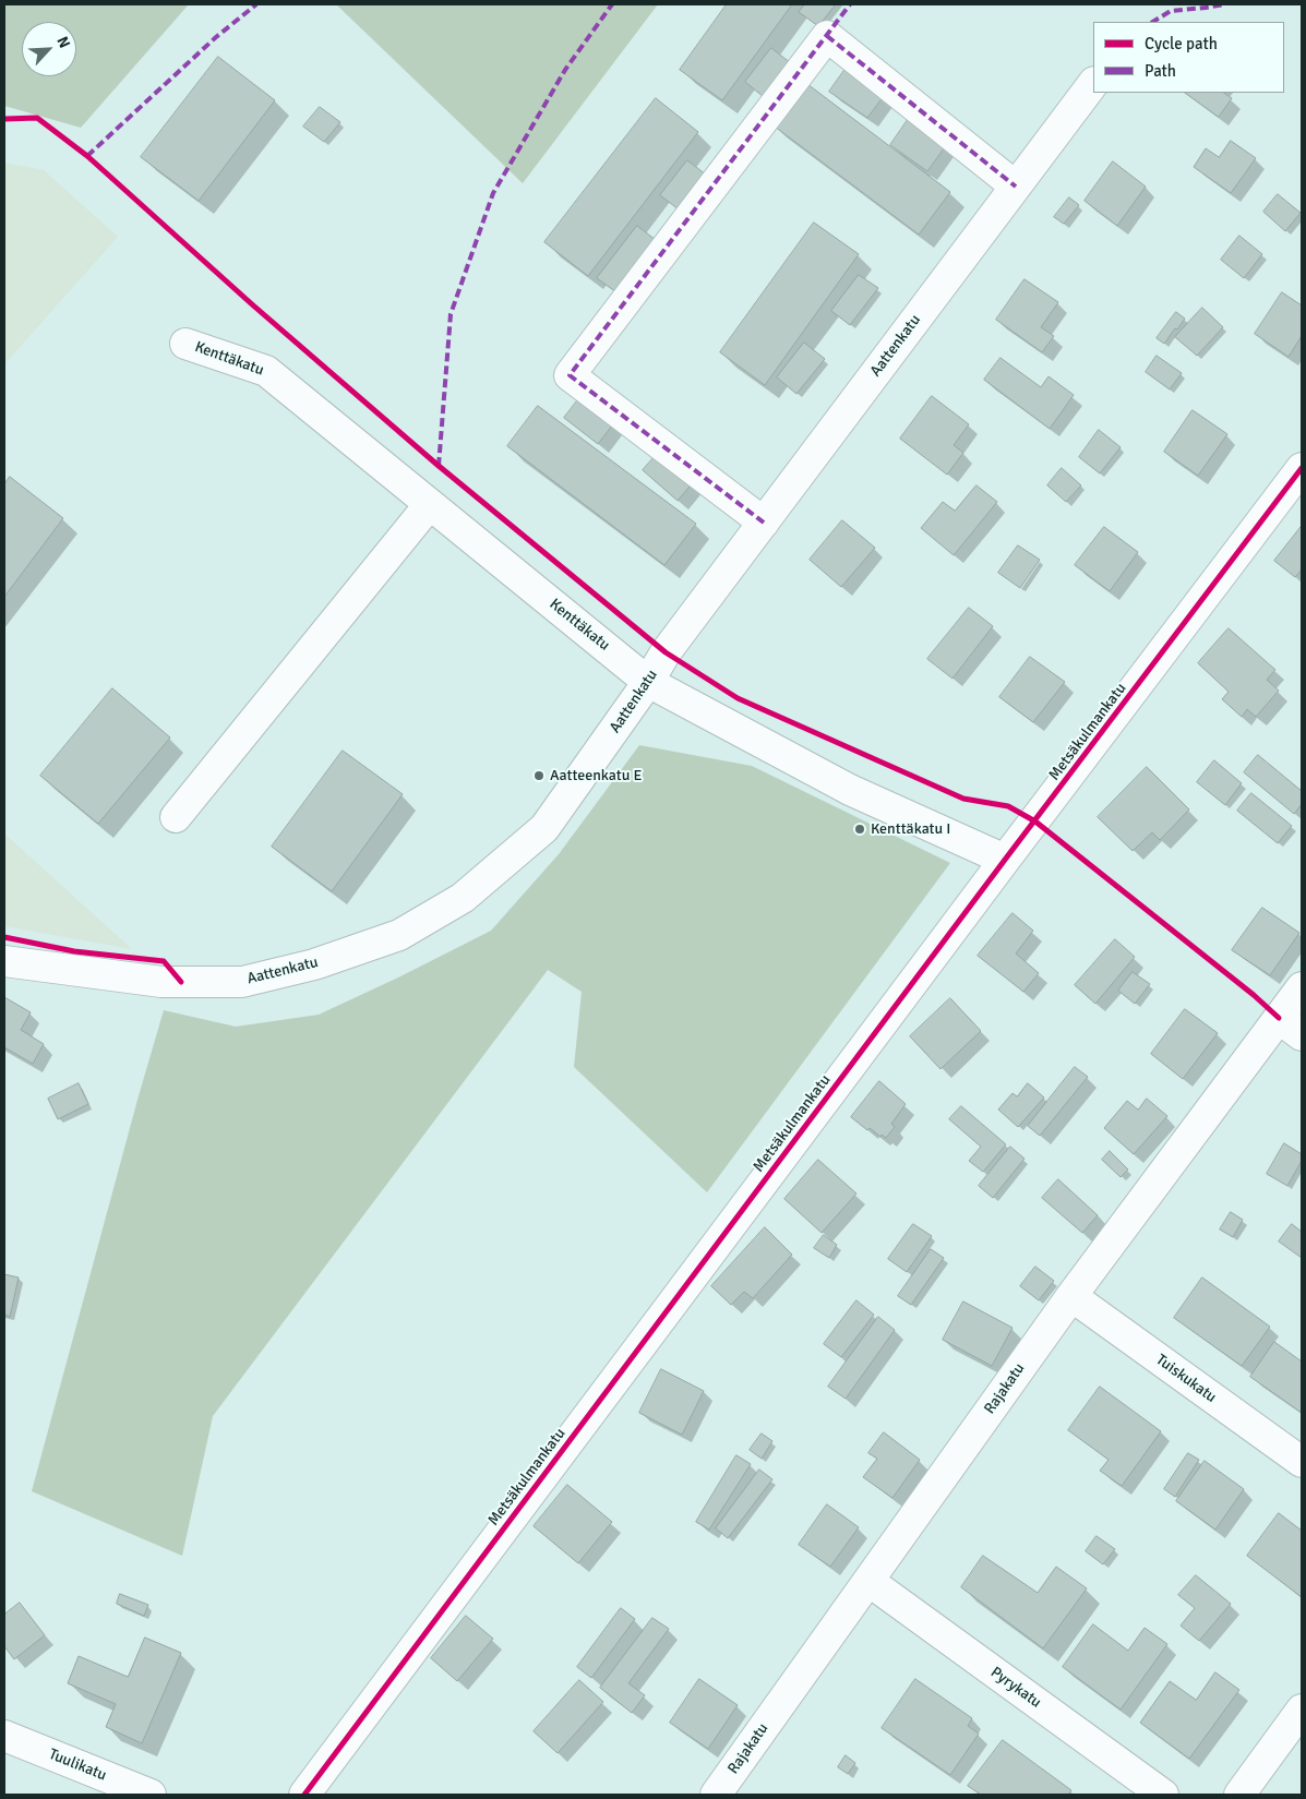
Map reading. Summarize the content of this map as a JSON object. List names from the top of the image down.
{
  "streets": {
    "street": [
      "Aattenkatu",
      "Kenttäkatu",
      "Metsäkulmankatu",
      "Tuiskukatu",
      "Rajakatu",
      "Pyrykatu",
      "Tuulikatu"
    ]
  },
  "crossings": [
    ["Aattenkatu", "Kenttäkatu"],
    ["Kenttäkatu", "Metsäkulmankatu"],
    ["Tuiskukatu", "Rajakatu"],
    ["Rajakatu", "Pyrykatu"]
  ],
  "places": ["Aatteenkatu E", "Kenttäkatu I"],
  "legend": ["Cycle path", "Path"],
  "north": "top right"
}
